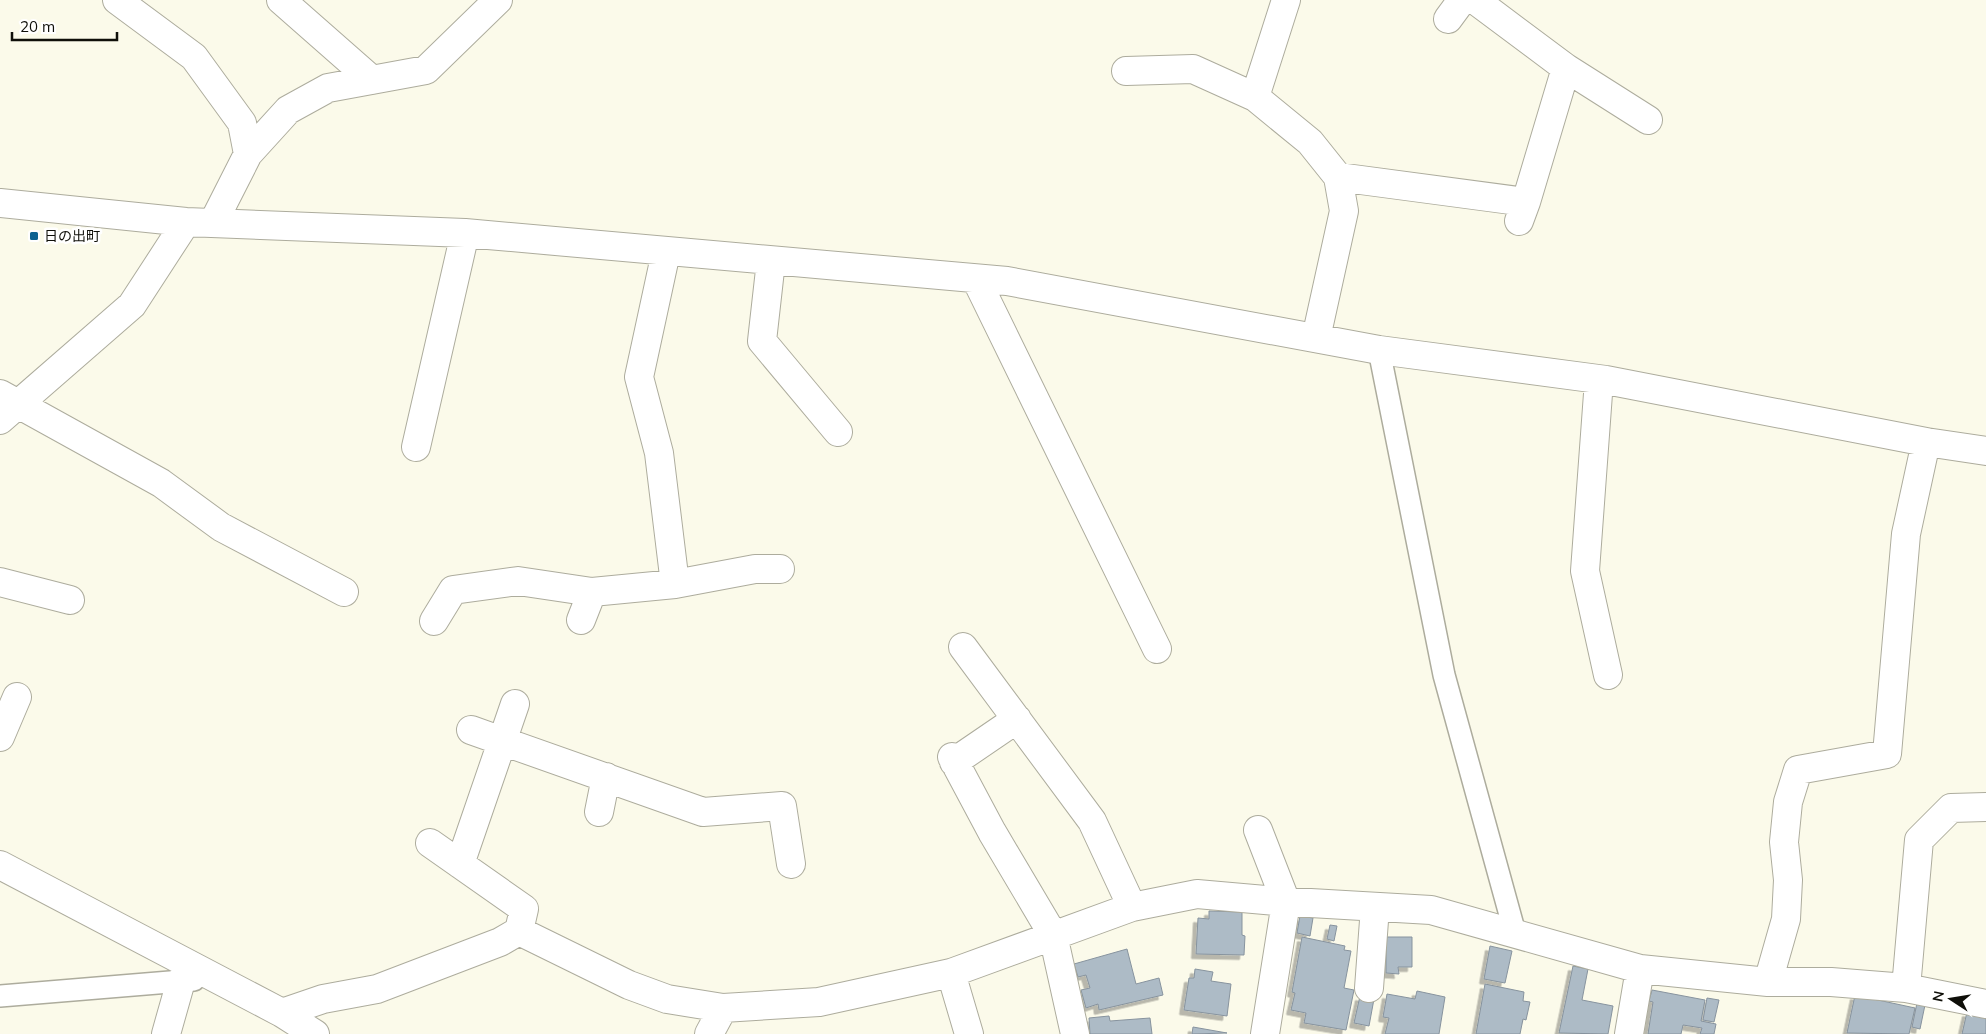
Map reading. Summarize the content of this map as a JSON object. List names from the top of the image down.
{
  "places": {
    "transit": ["日の出町"]
  },
  "scale_bar": "20 m",
  "north": "left"
}
